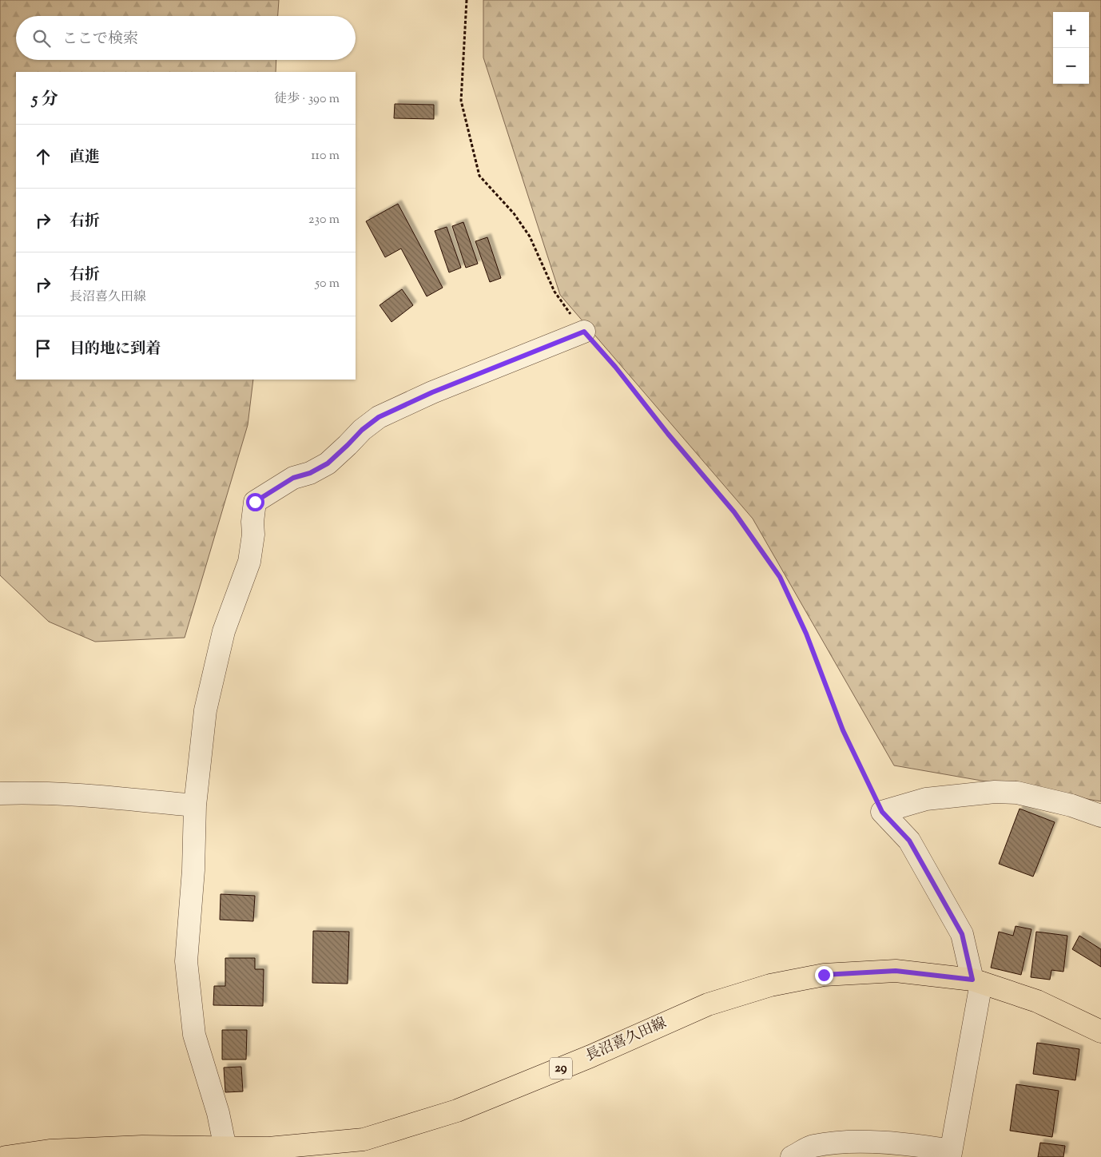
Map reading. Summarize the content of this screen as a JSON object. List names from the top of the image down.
{
  "streets": {
    "main road": ["長沼喜久田線", "29"]
  },
  "page": {
    "map_buttons": ["+", "−"],
    "search": "ここで検索",
    "heading": ["5 分", "徒歩 · 390 m"],
    "list": [
      ["直進", "110 m"],
      ["右折", "230 m"],
      ["右折", "長沼喜久田線", "50 m"],
      "目的地に到着"
    ]
  }
}
